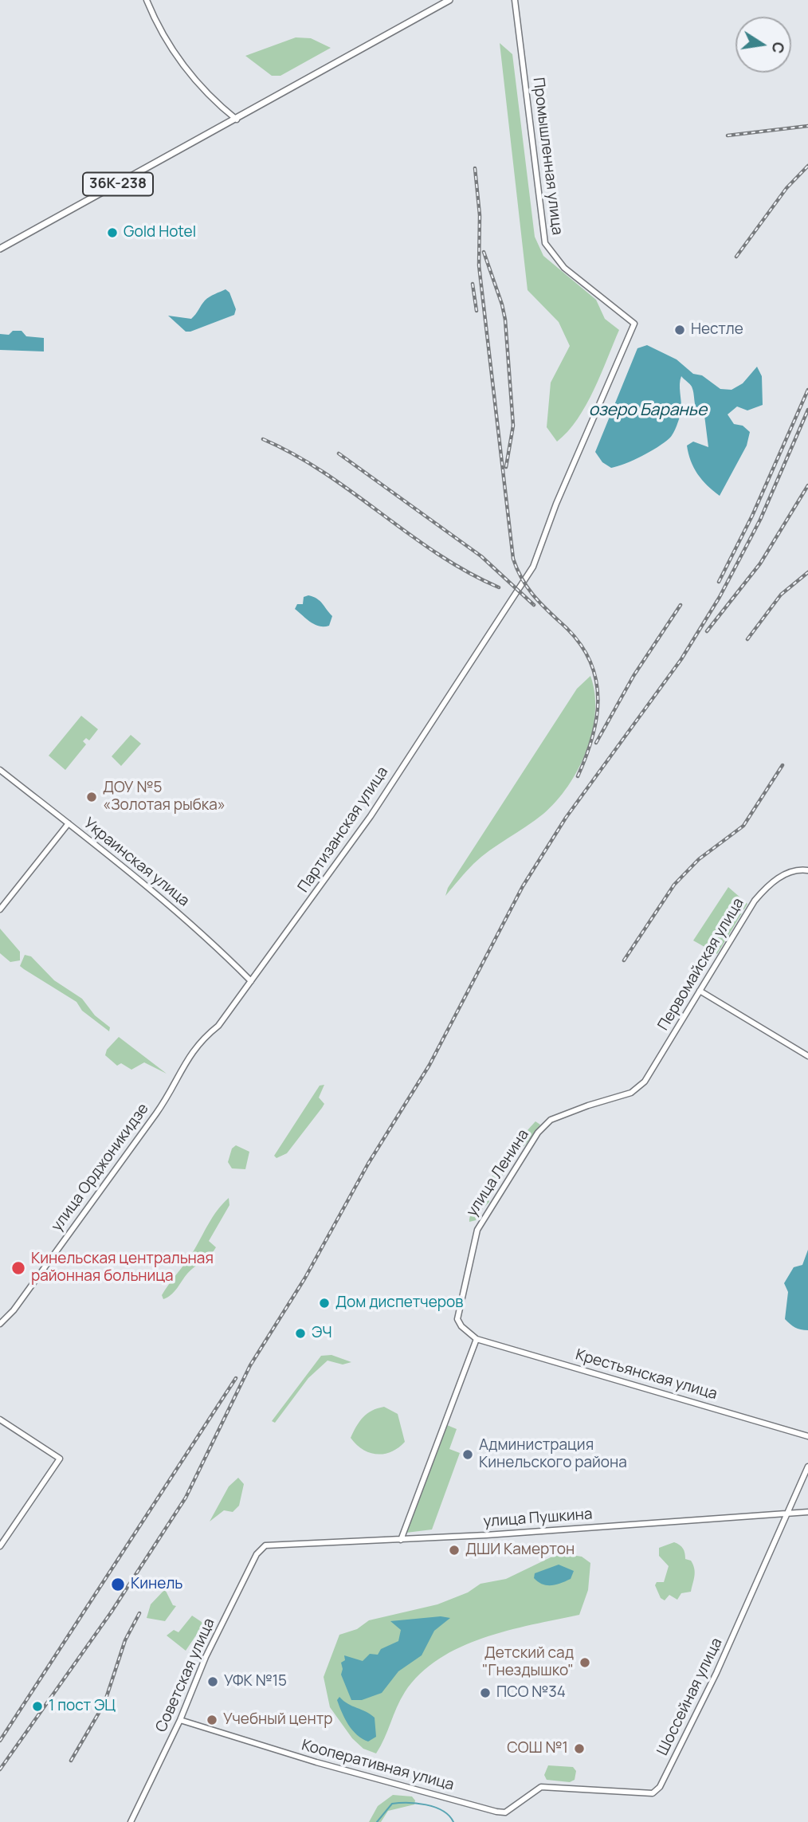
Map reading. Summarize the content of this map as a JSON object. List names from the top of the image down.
{
  "streets": {
    "main road": ["36К-238"],
    "street": [
      "Промышленная улица",
      "Партизанская улица",
      "Украинская улица",
      "Первомайская улица",
      "улица Орджоникидзе",
      "улица Ленина",
      "Крестьянская улица",
      "улица Пушкина",
      "Советская улица",
      "Шоссейная улица",
      "Кооперативная улица"
    ]
  },
  "crossings": [
    ["Промышленная улица", "Партизанская улица"],
    ["Партизанская улица", "Украинская улица"],
    ["Партизанская улица", "улица Орджоникидзе"],
    ["Первомайская улица", "улица Ленина"],
    ["улица Ленина", "Крестьянская улица"],
    ["улица Пушкина", "Советская улица"],
    ["улица Пушкина", "Шоссейная улица"],
    ["Советская улица", "Кооперативная улица"],
    ["Шоссейная улица", "Кооперативная улица"]
  ],
  "water": ["озеро Баранье"],
  "places": [
    "Gold Hotel",
    "Нестле",
    "ДОУ №5 «Золотая рыбка»",
    "Кинельская центральная районная больница",
    "Дом диспетчеров",
    "ЭЧ",
    "Администрация Кинельского района",
    "ДШИ Камертон",
    "Кинель",
    "Детский сад \"Гнездышко\"",
    "УФК №15",
    "ПСО №34",
    "1 пост ЭЦ",
    "Учебный центр",
    "СОШ №1"
  ],
  "north": "right"
}
